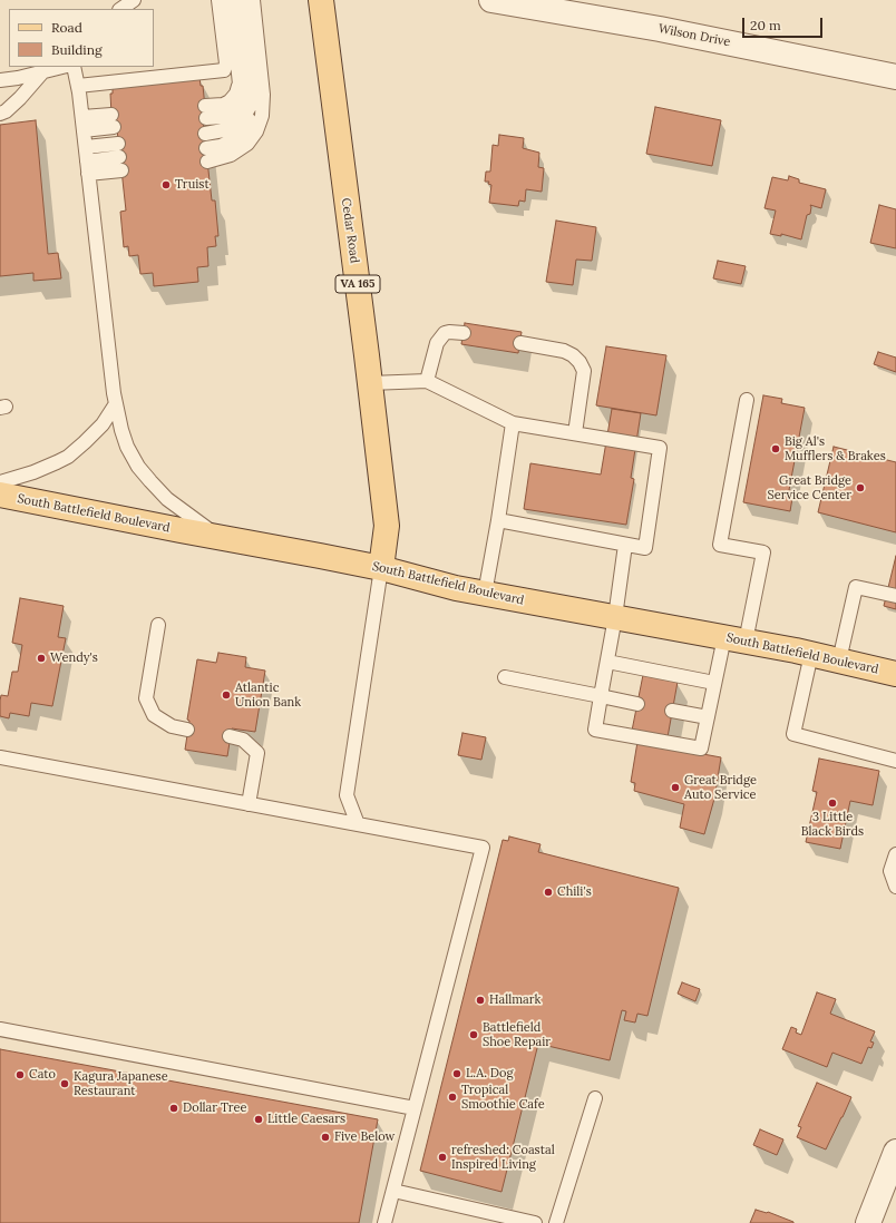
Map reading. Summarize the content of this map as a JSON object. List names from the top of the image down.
{
  "streets": {
    "main road": ["Cedar Road", "VA 165", "South Battlefield Boulevard"],
    "street": ["Wilson Drive"]
  },
  "crossings": [
    ["Cedar Road", "South Battlefield Boulevard"]
  ],
  "places": [
    "Truist",
    "Big Al's Mufflers & Brakes",
    "Great Bridge Service Center",
    "Wendy's",
    "Atlantic Union Bank",
    "Great Bridge Auto Service",
    "3 Little Black Birds",
    "Chili's",
    "Hallmark",
    "Battlefield Shoe Repair",
    "L.A. Dog",
    "Cato",
    "Kagura Japanese Restaurant",
    "Tropical Smoothie Cafe",
    "Dollar Tree",
    "Little Caesars",
    "Five Below",
    "refreshed: Coastal Inspired Living"
  ],
  "legend": ["Road", "Building"],
  "scale_bar": "20 m"
}
